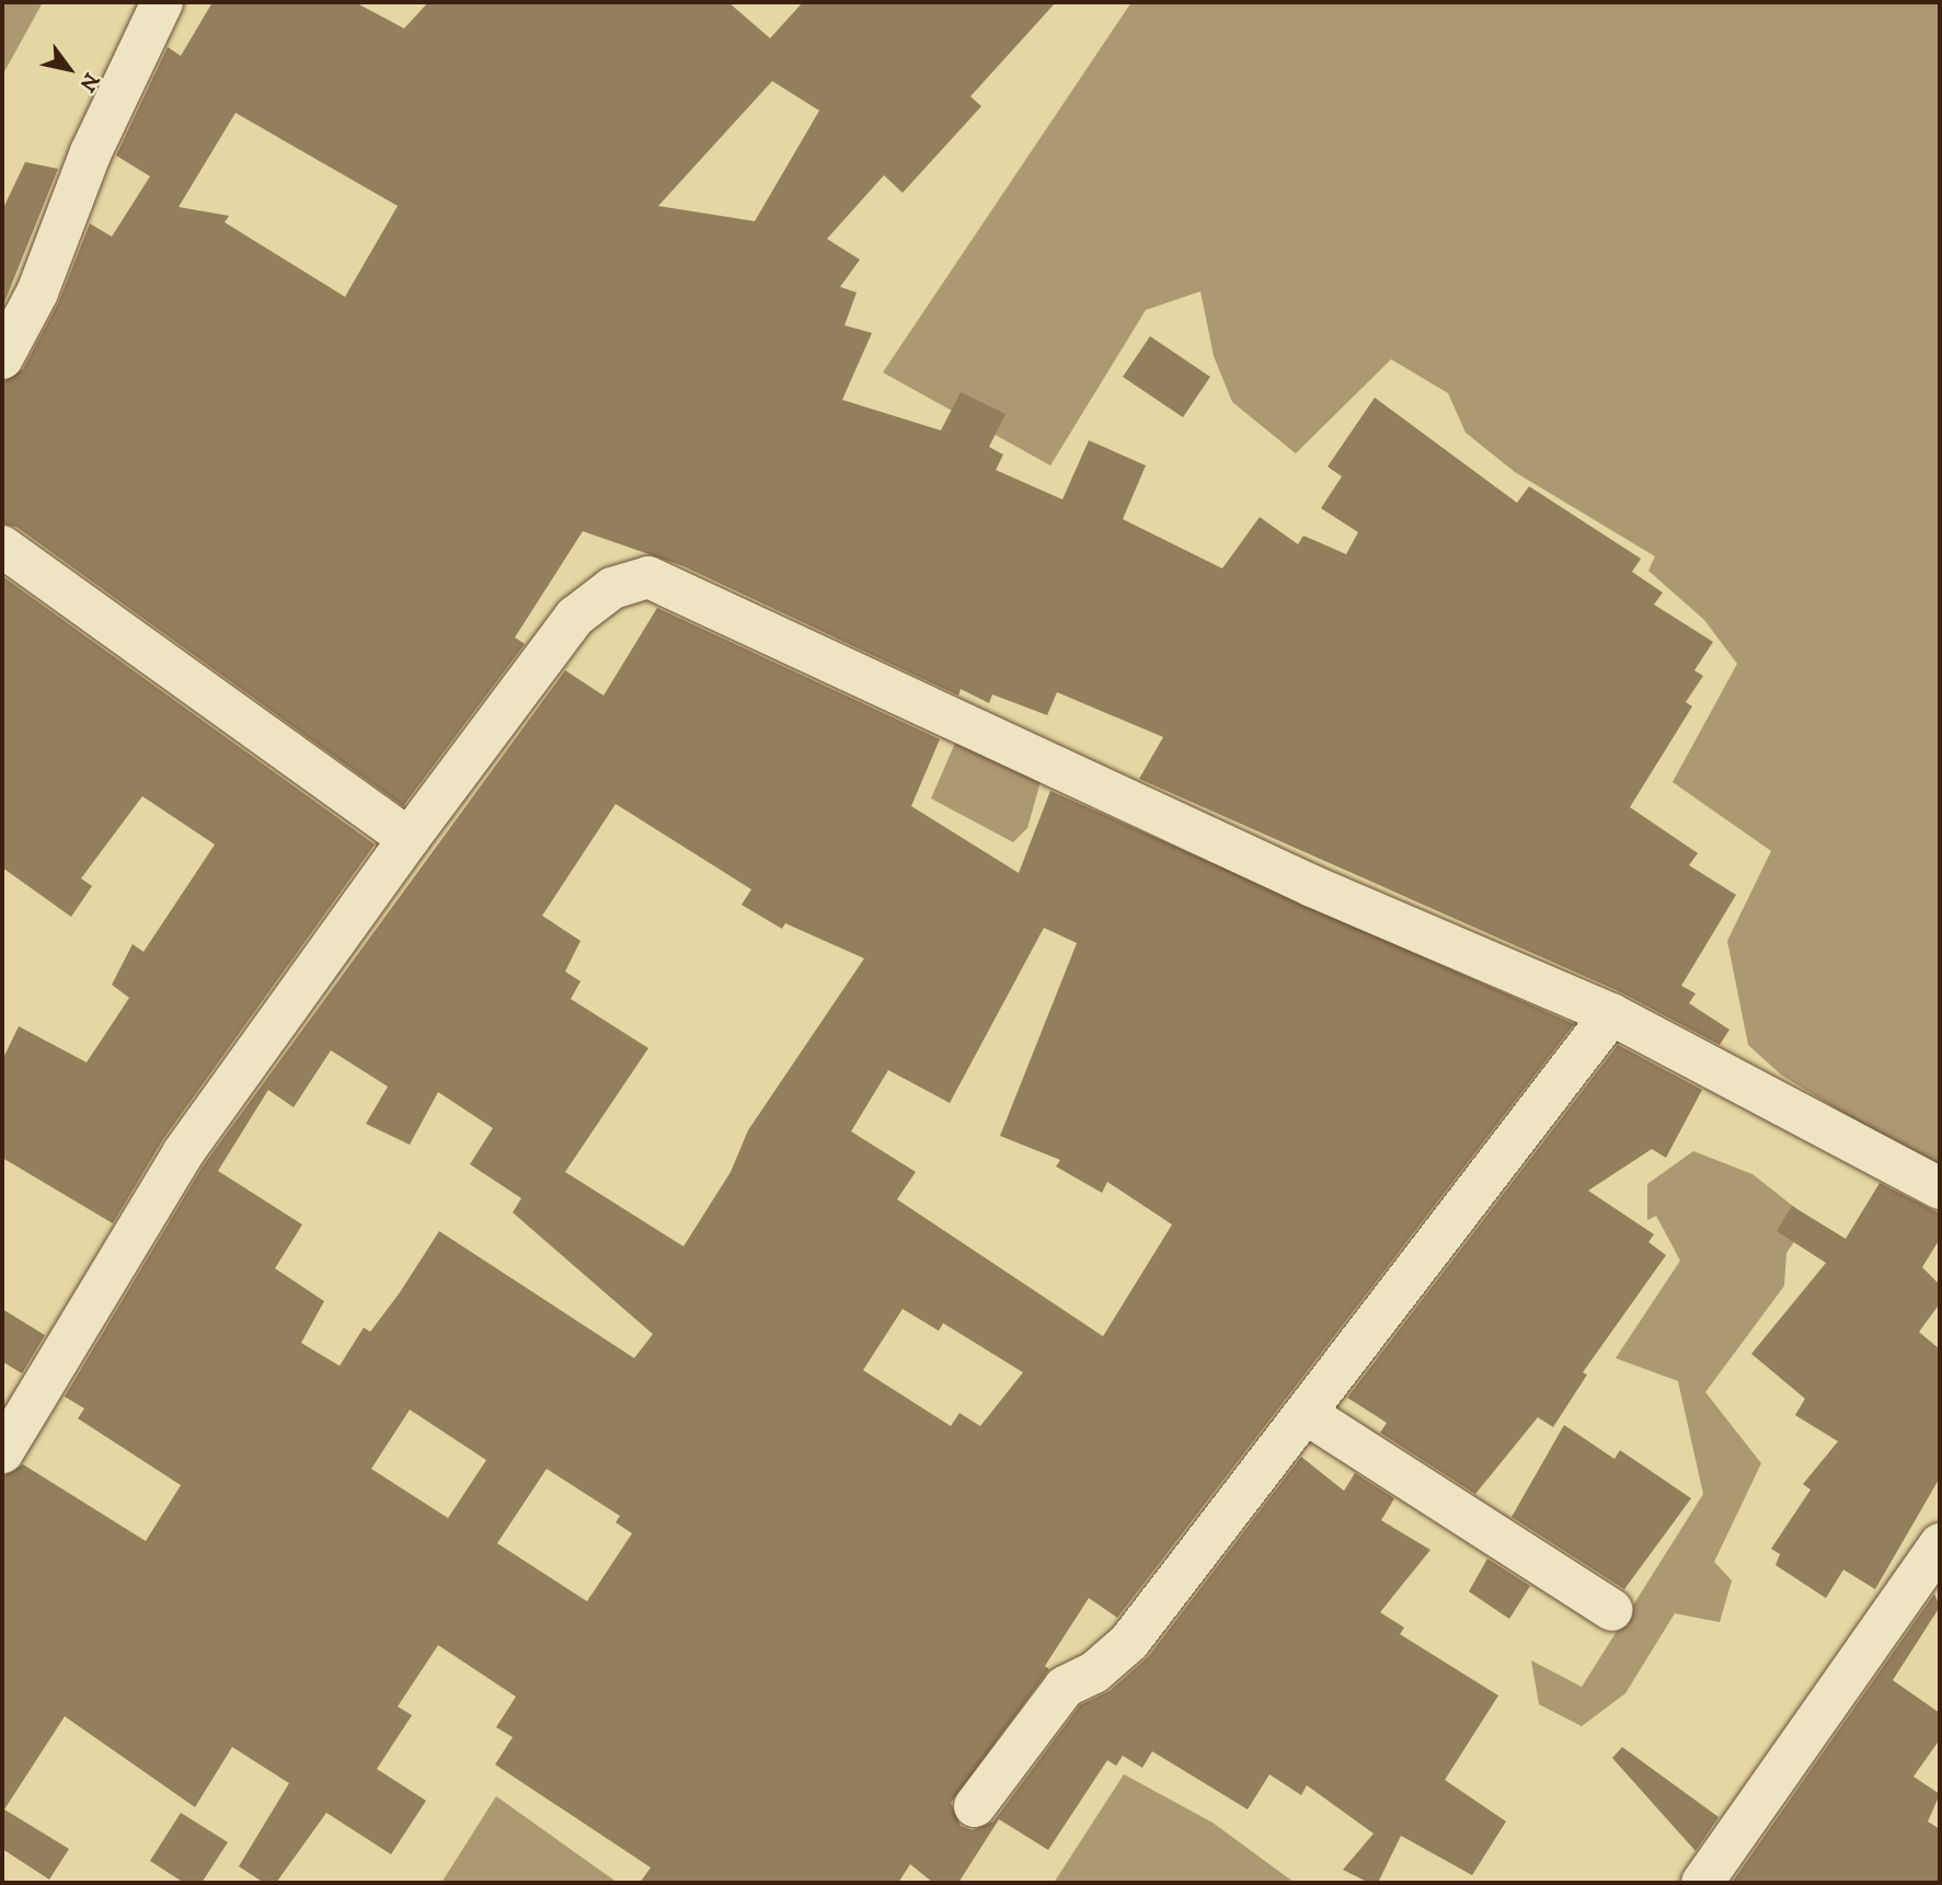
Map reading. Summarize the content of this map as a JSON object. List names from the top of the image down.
{
  "north": "bottom right"
}
